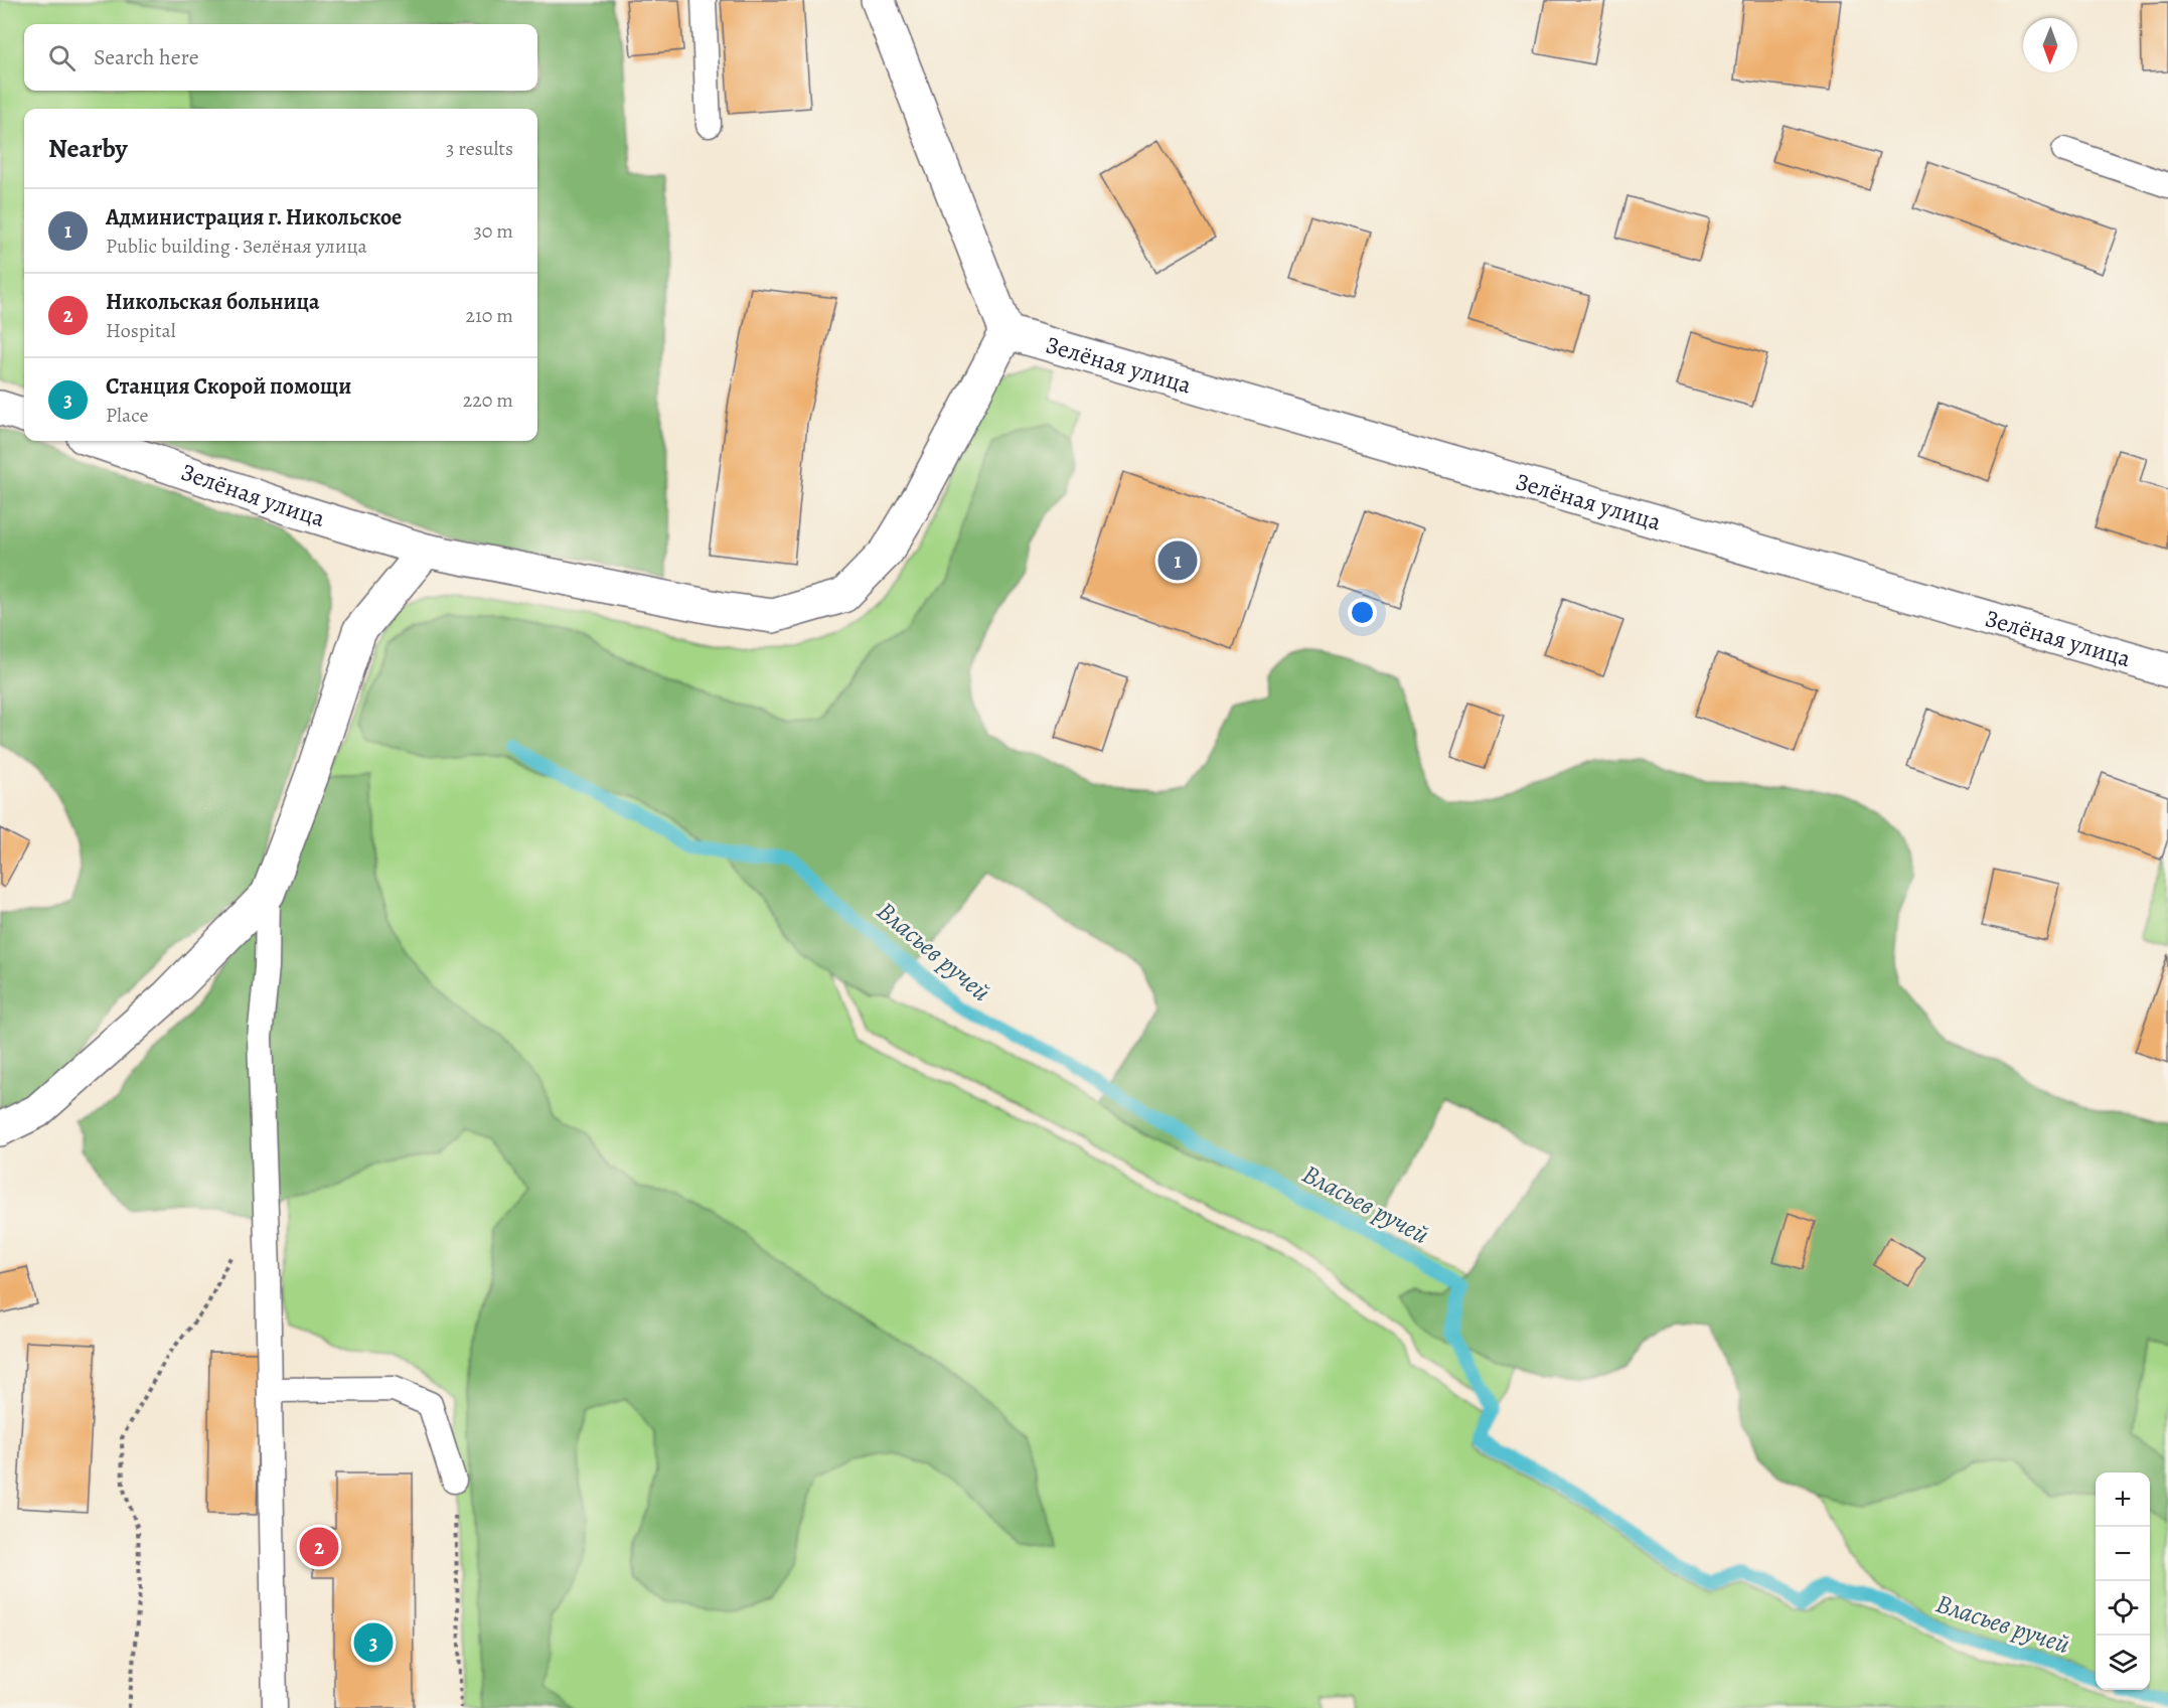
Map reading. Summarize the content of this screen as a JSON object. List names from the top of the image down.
{
  "streets": {
    "street": ["Зелёная улица"]
  },
  "water": ["Власьев ручей"],
  "north": "bottom",
  "page": {
    "search": "Search here",
    "heading": ["Nearby", "3 results"],
    "list": [
      {
        "mark": "1",
        "name": "Администрация г. Никольское",
        "note": "Public building · Зелёная улица",
        "value": "30 m"
      },
      {
        "mark": "2",
        "name": "Никольская больница",
        "note": "Hospital",
        "value": "210 m"
      },
      {
        "mark": "3",
        "name": "Станция Скорой помощи",
        "note": "Place",
        "value": "220 m"
      }
    ],
    "pins": ["1", "2", "3"],
    "map_buttons": ["+", "−"]
  }
}
